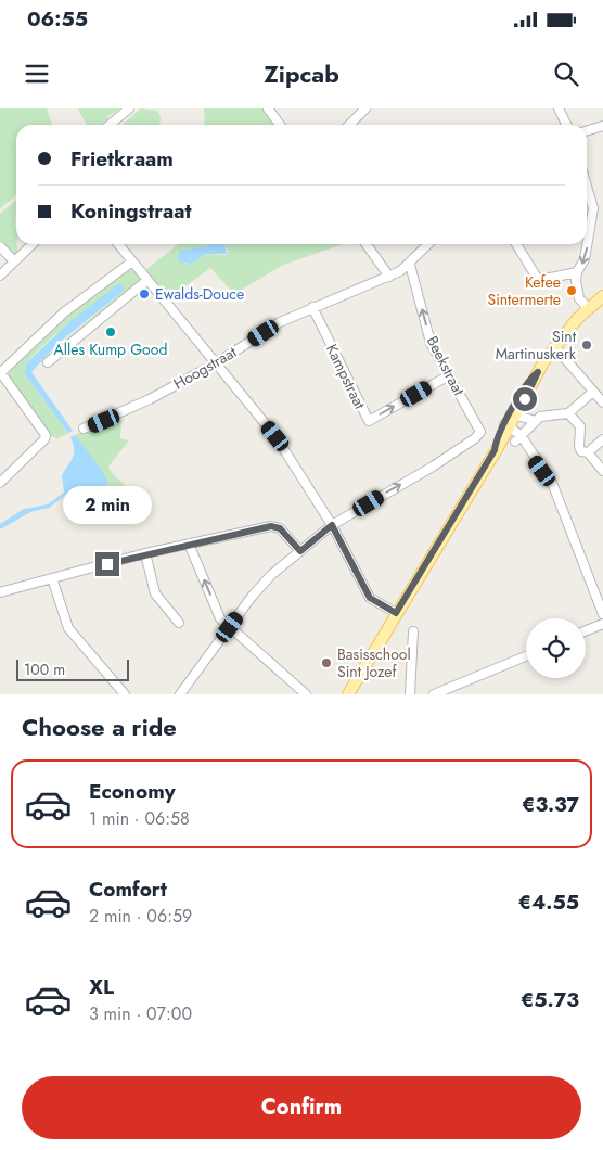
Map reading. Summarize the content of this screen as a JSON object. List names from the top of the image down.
{
  "streets": {
    "street": ["Beekstraat", "Hoogstraat", "Kampstraat"]
  },
  "crossings": [
    ["Beekstraat", "Hoogstraat"],
    ["Beekstraat", "Kampstraat"],
    ["Hoogstraat", "Kampstraat"]
  ],
  "places": [
    "Kefee Sintermerte",
    "Ewalds-Douce",
    "Alles Kump Good",
    "Sint Martinuskerk",
    "Basisschool Sint Jozef"
  ],
  "scale_bar": "100 m",
  "page": {
    "status": "06:55",
    "header": "Zipcab",
    "banner": ["Frietkraam", "Koningstraat"],
    "bubble": "2 min",
    "scale": "100 m",
    "heading": "Choose a ride",
    "list": [
      {
        "name": "Economy",
        "note": "1 min · 06:58",
        "value": "€3.37"
      },
      {
        "name": "Comfort",
        "note": "2 min · 06:59",
        "value": "€4.55"
      },
      {
        "name": "XL",
        "note": "3 min · 07:00",
        "value": "€5.73"
      }
    ],
    "buttons": "Confirm"
  }
}
